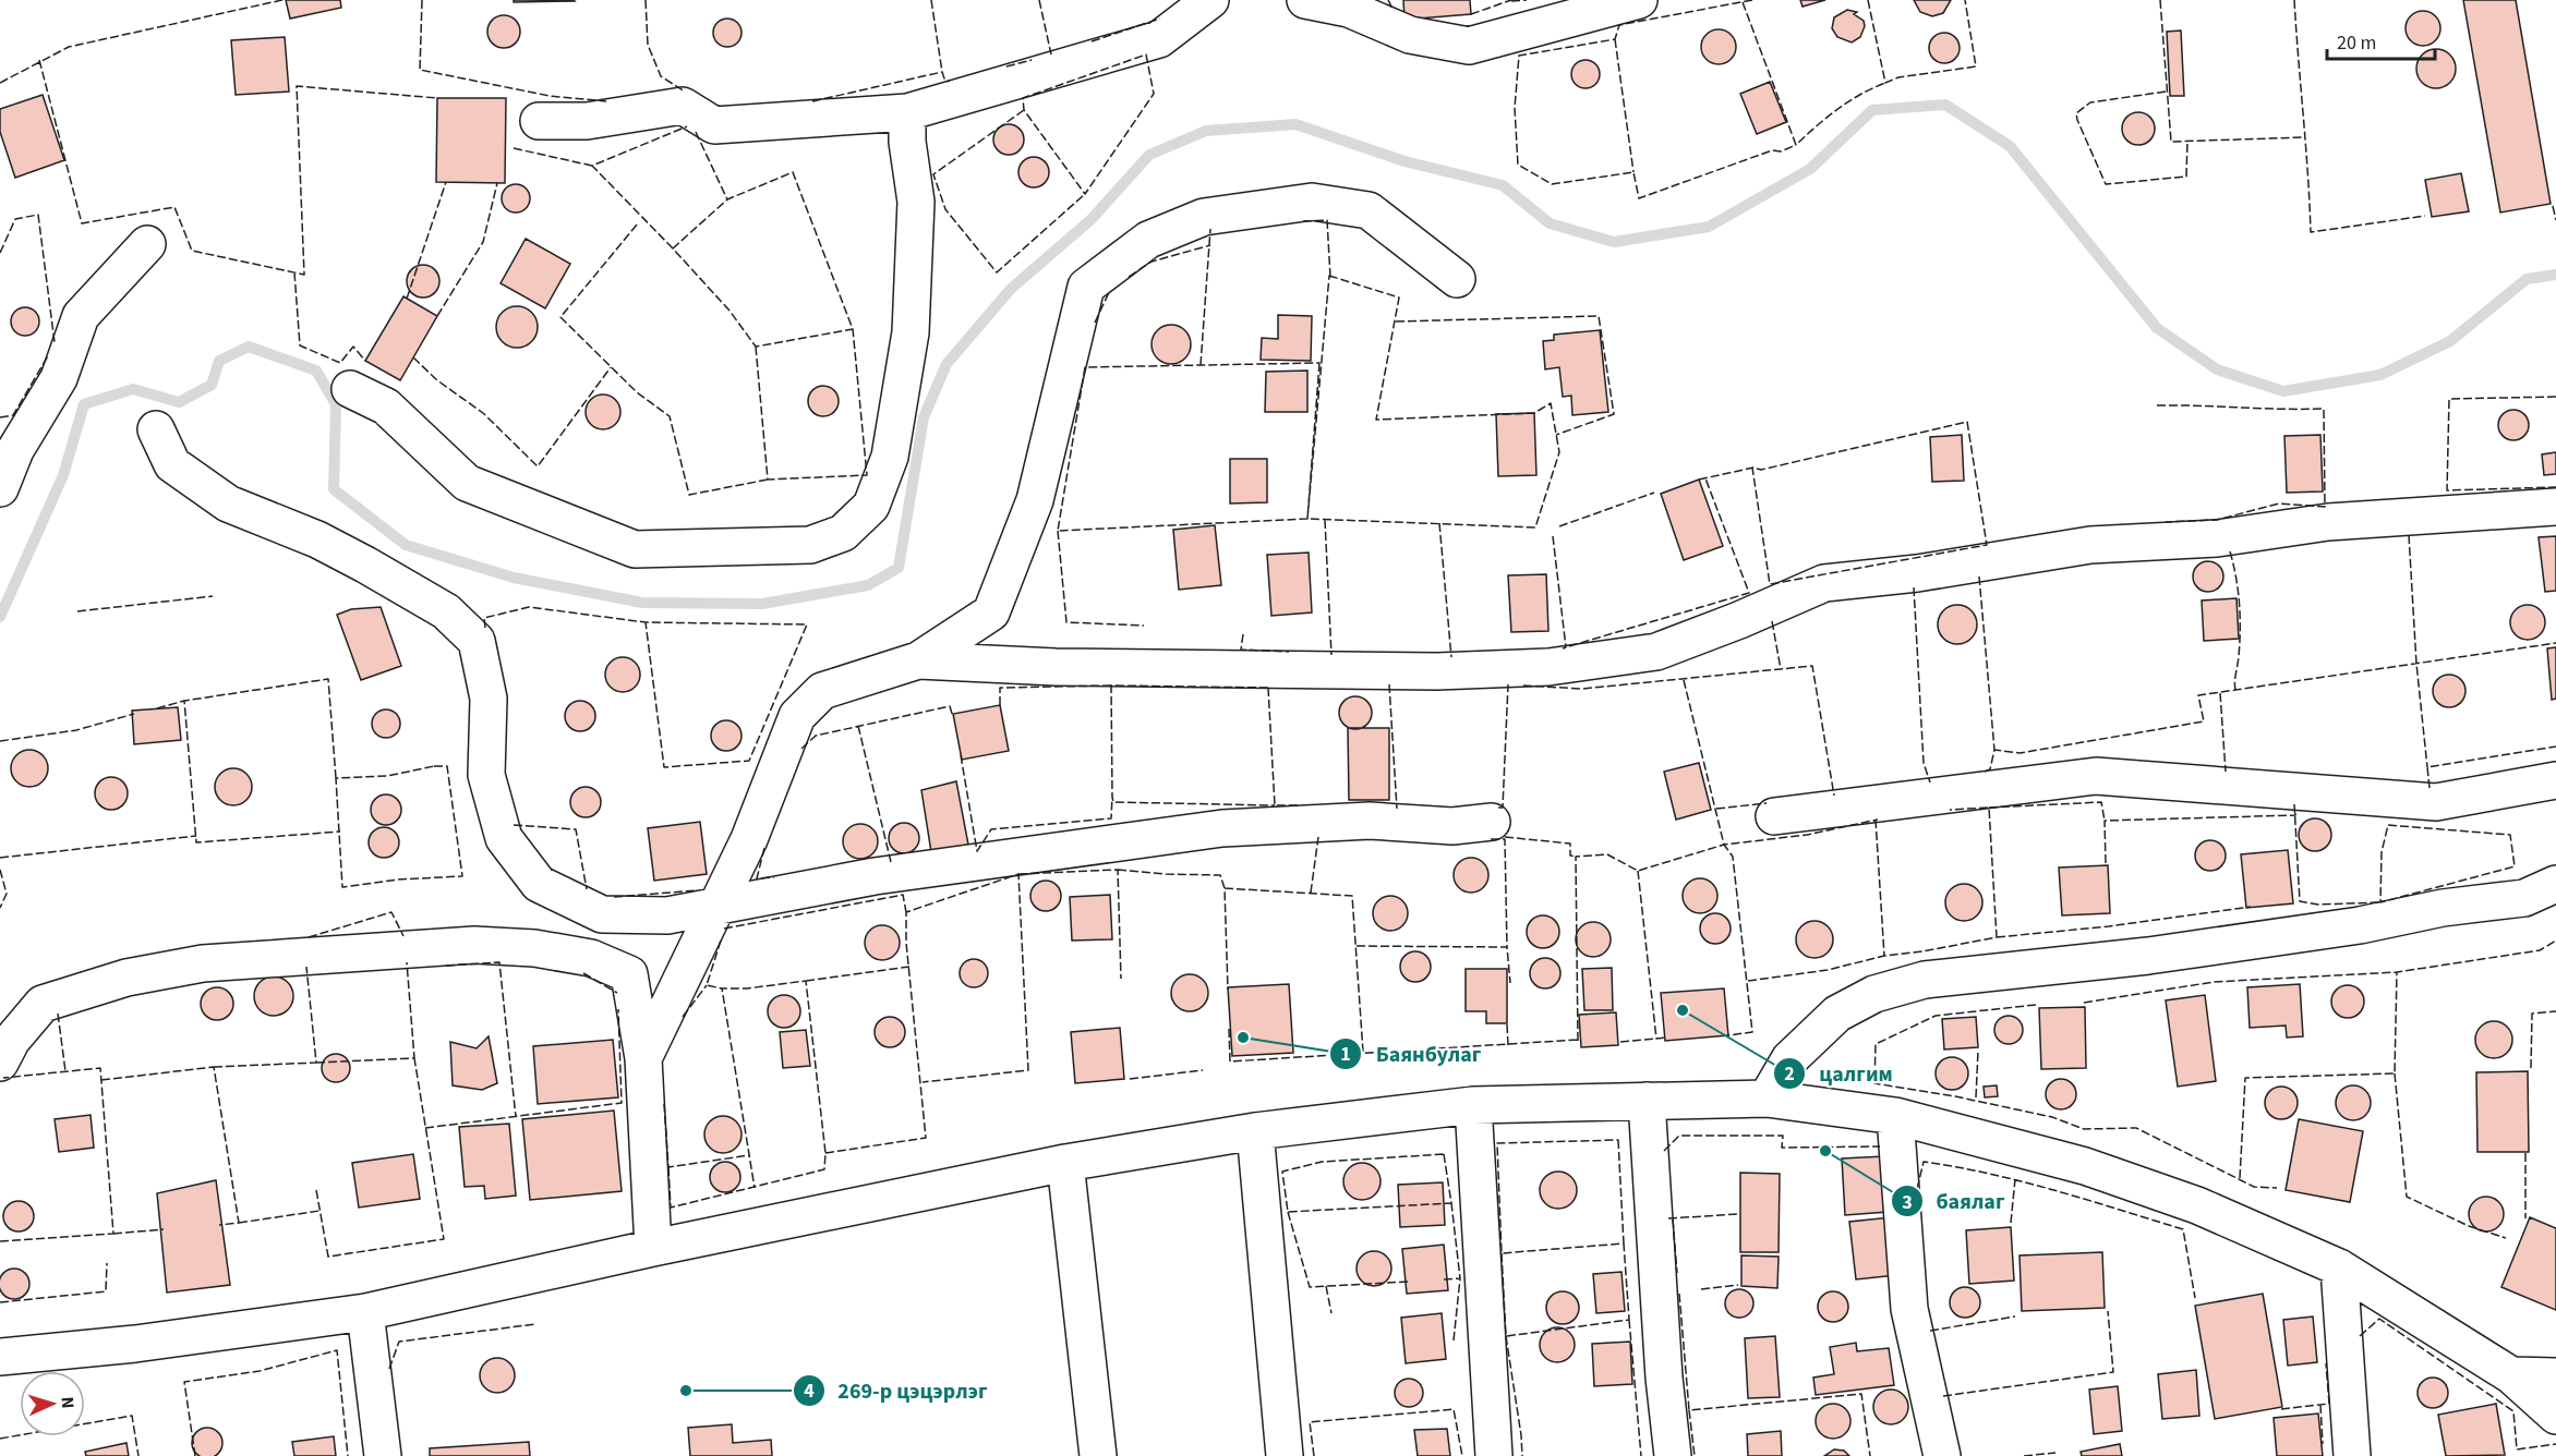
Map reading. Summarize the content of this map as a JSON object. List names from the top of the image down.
{
  "places": [
    "цалгим",
    "Баянбулаг",
    "баялаг",
    "269-р цэцэрлэг"
  ],
  "scale_bar": "20 m",
  "north": "right"
}
